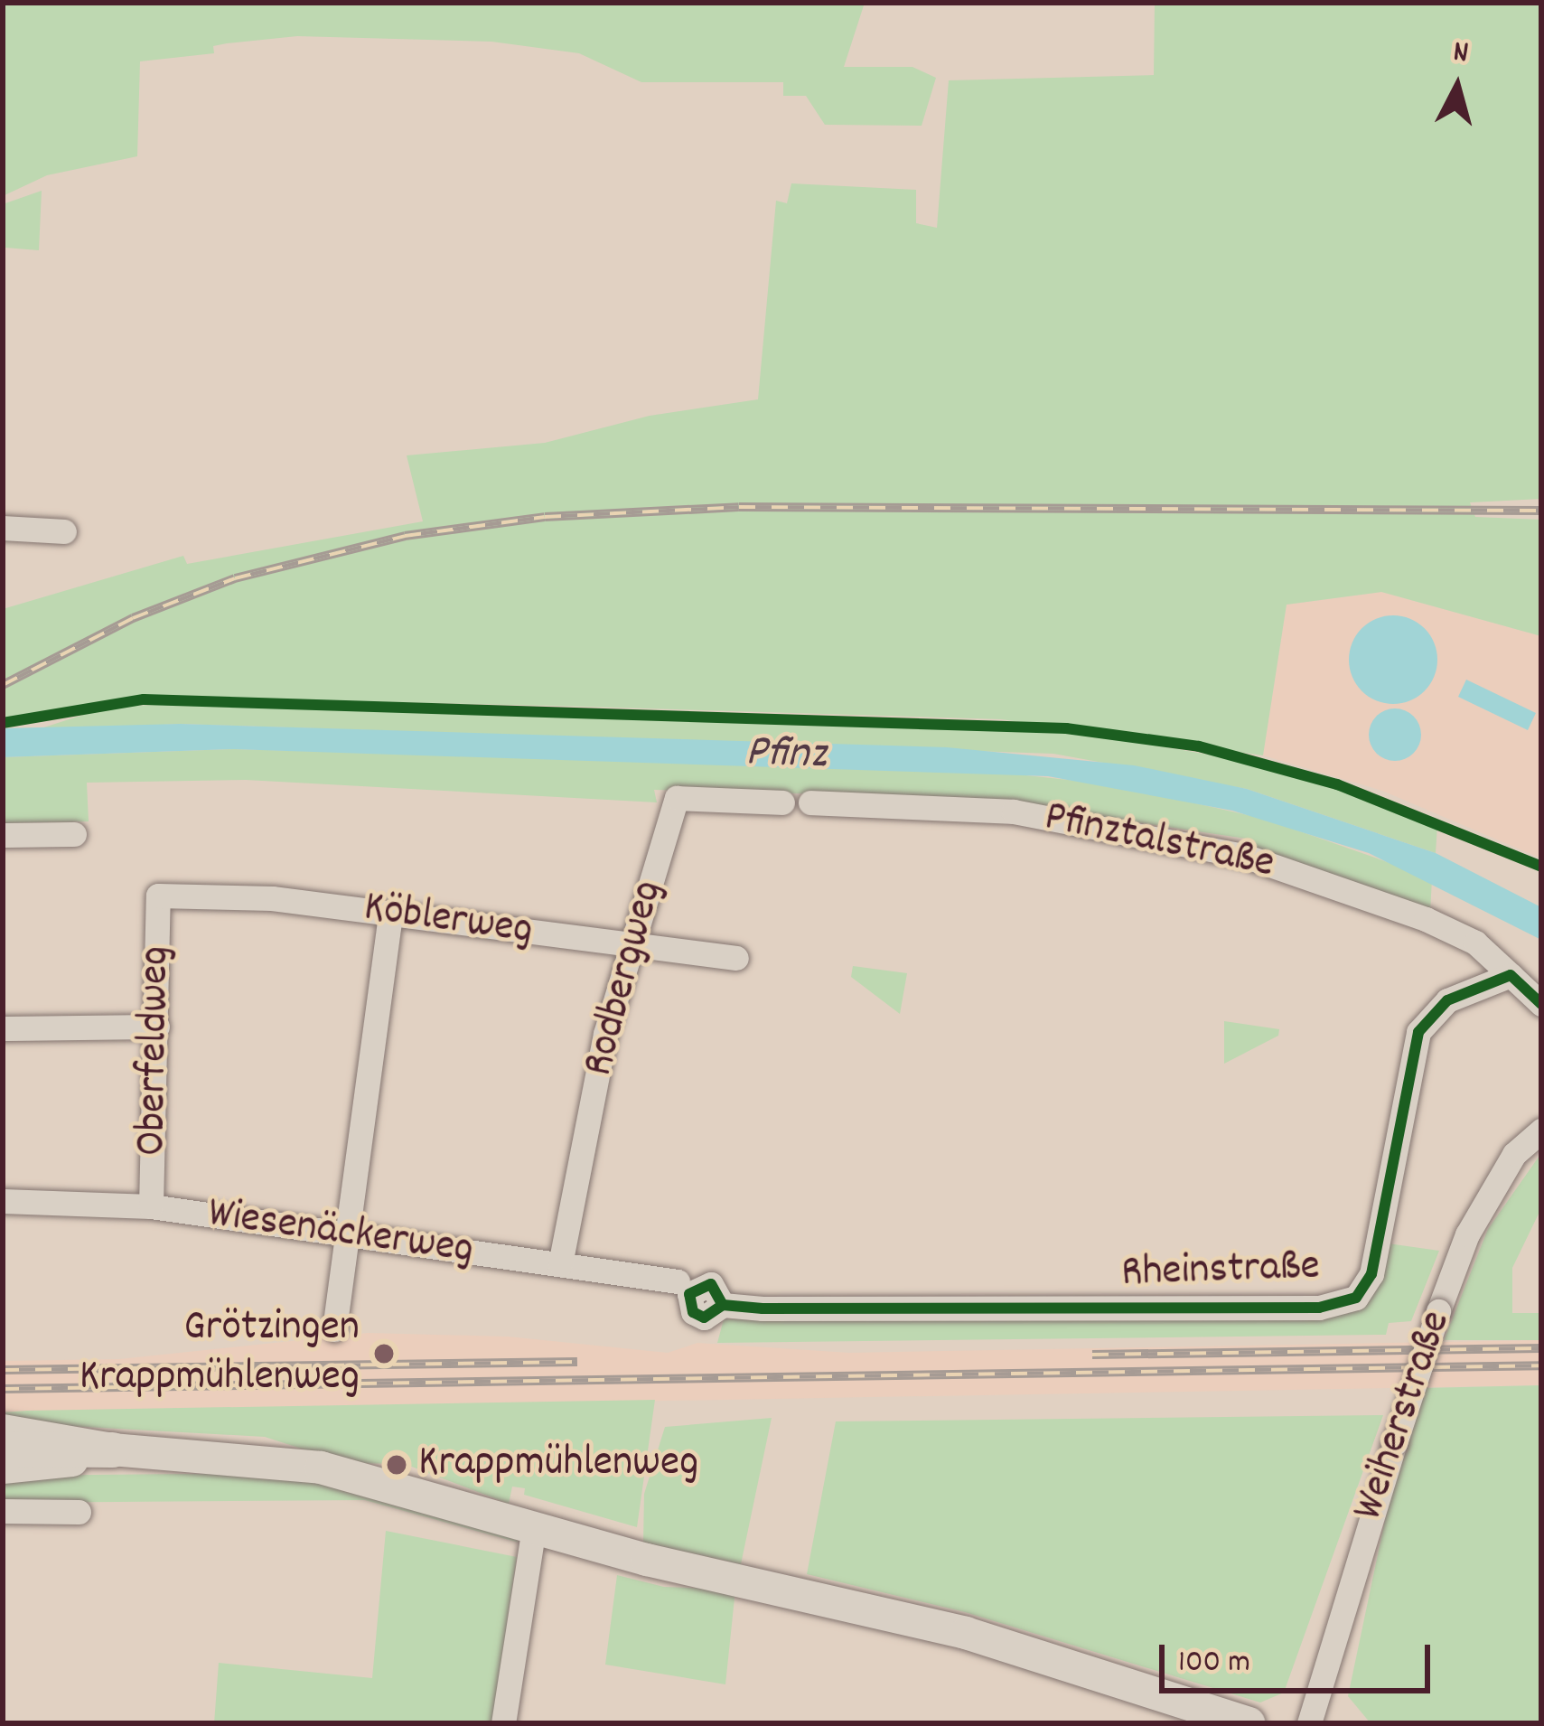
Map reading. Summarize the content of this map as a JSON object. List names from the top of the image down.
{
  "streets": {
    "street": [
      "Pfinztalstraße",
      "Köblerweg",
      "Rodbergweg",
      "Oberfeldweg",
      "Wiesenäckerweg",
      "Rheinstraße",
      "Weiherstraße"
    ]
  },
  "crossings": [
    ["Pfinztalstraße", "Rheinstraße"],
    ["Köblerweg", "Rodbergweg"],
    ["Köblerweg", "Oberfeldweg"],
    ["Rodbergweg", "Wiesenäckerweg"],
    ["Oberfeldweg", "Wiesenäckerweg"]
  ],
  "water": ["Pfinz"],
  "places": ["Grötzingen Krappmühlenweg", "Krappmühlenweg"],
  "scale_bar": "100 m",
  "north": "top"
}
